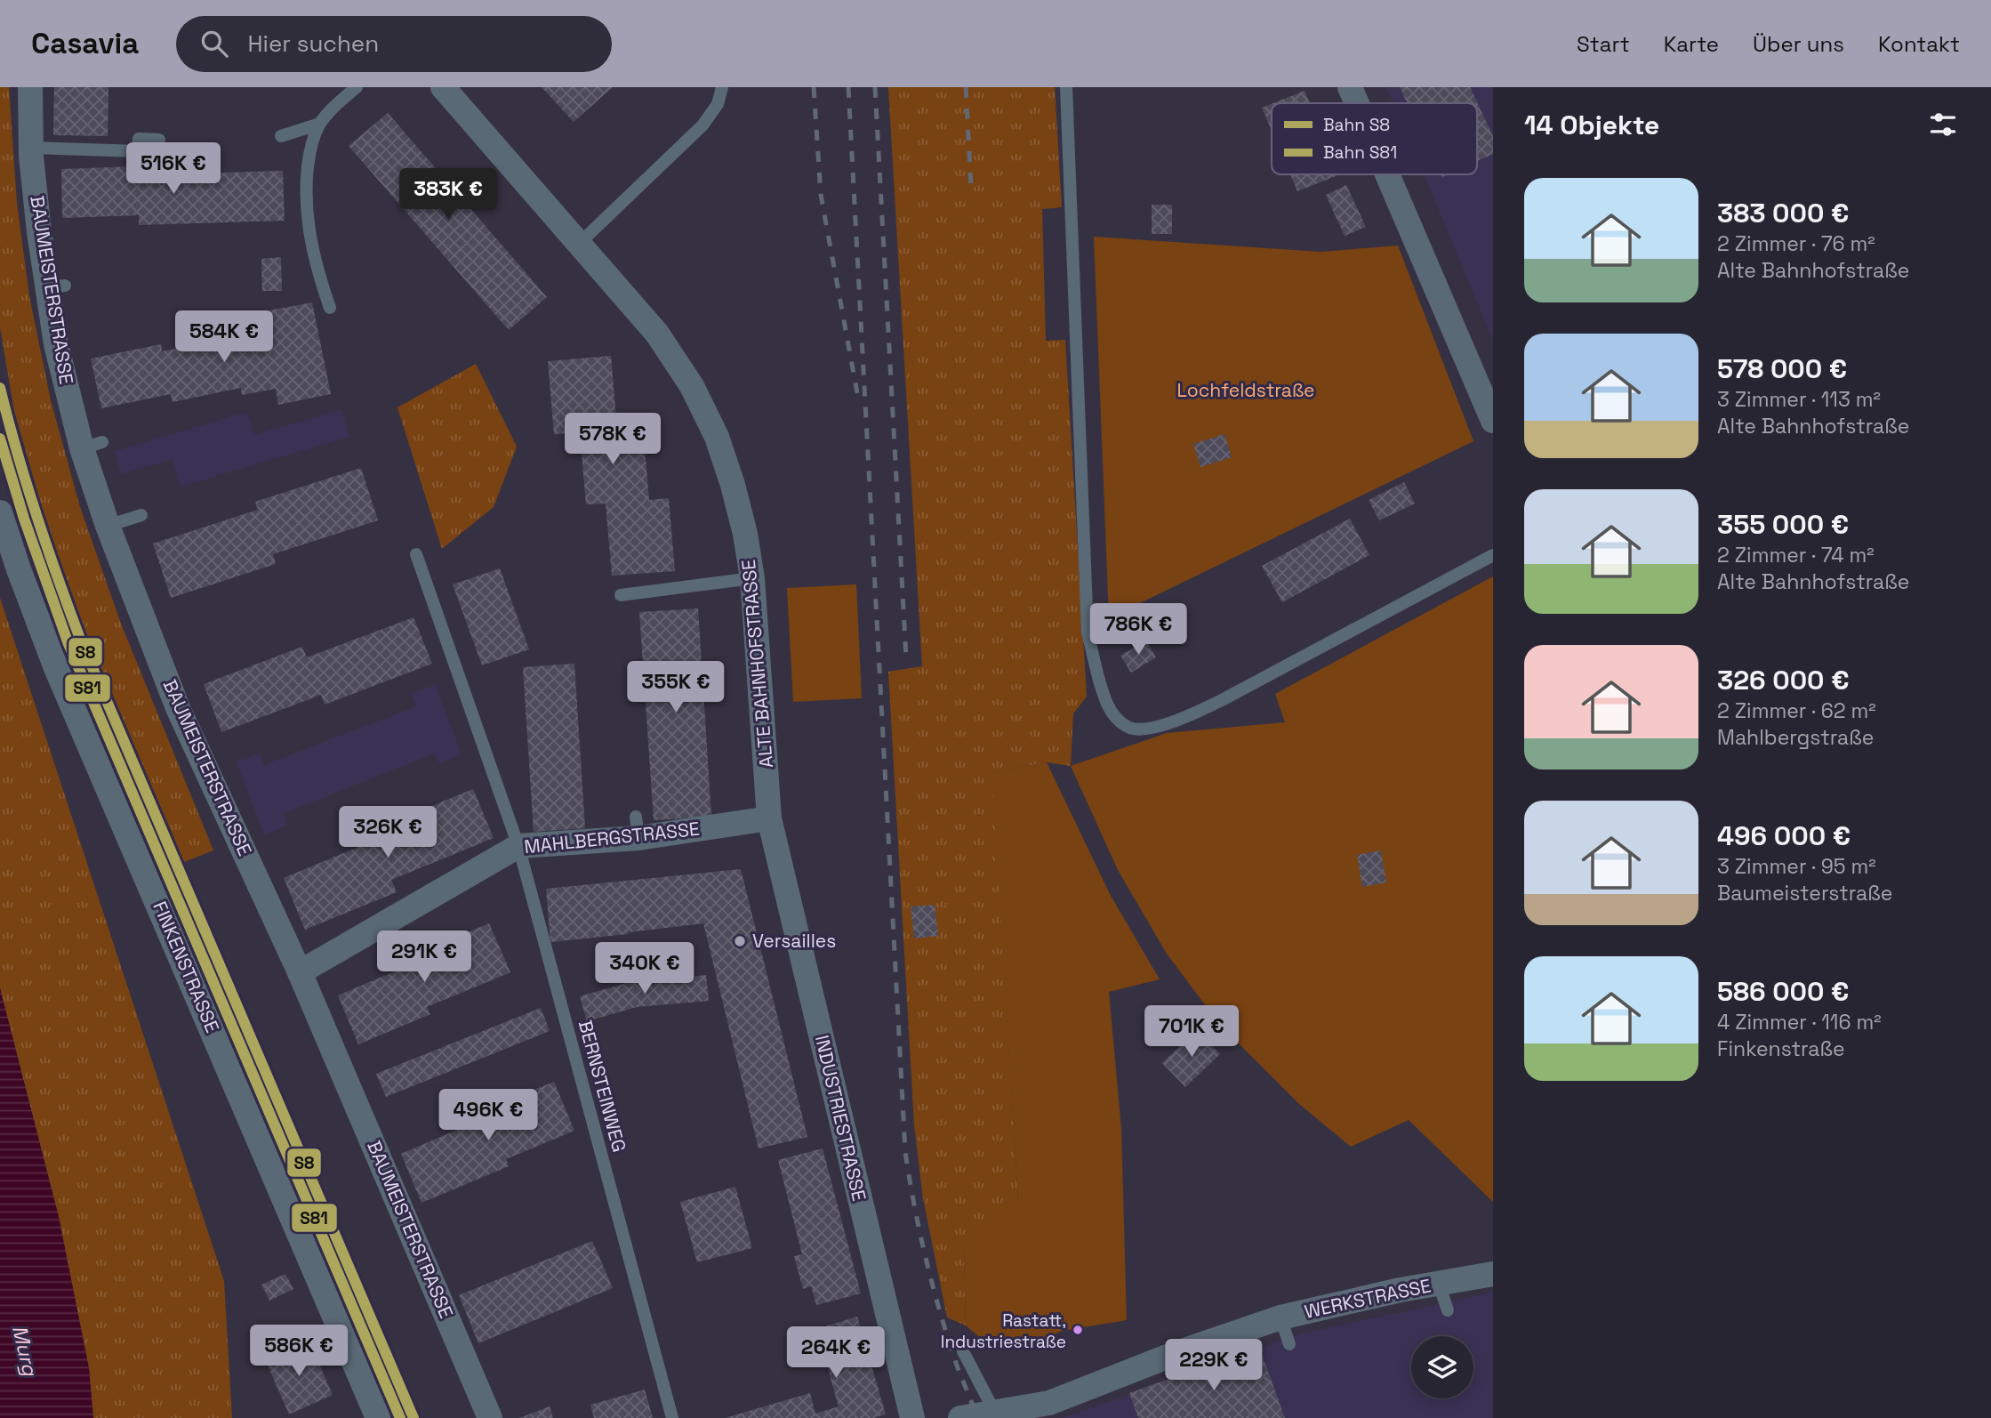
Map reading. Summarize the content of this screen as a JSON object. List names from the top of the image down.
{
  "streets": {
    "street": [
      "BAUMEISTERSTRASSE",
      "ALTE BAHNHOFSTRASSE",
      "MAHLBERGSTRASSE",
      "FINKENSTRASSE",
      "INDUSTRIESTRASSE",
      "WERKSTRASSE"
    ],
    "lane": ["BERNSTEINWEG"]
  },
  "crossings": [
    ["BAUMEISTERSTRASSE", "MAHLBERGSTRASSE"],
    ["ALTE BAHNHOFSTRASSE", "MAHLBERGSTRASSE"],
    ["ALTE BAHNHOFSTRASSE", "INDUSTRIESTRASSE"],
    ["MAHLBERGSTRASSE", "BERNSTEINWEG"],
    ["MAHLBERGSTRASSE", "INDUSTRIESTRASSE"]
  ],
  "water": ["Murg"],
  "parks": ["Lochfeldstraße"],
  "places": ["Versailles", "Rastatt, Industriestraße"],
  "lines": ["rail line S8", "rail line S81"],
  "legend": ["Bahn S8", "Bahn S81"],
  "page": {
    "header": "Casavia",
    "search": "Hier suchen",
    "nav": [
      "Start",
      "Karte",
      "Über uns",
      "Kontakt"
    ],
    "heading": "14 Objekte",
    "price": [
      "516K €",
      "383K €",
      "584K €",
      "578K €",
      "786K €",
      "355K €",
      "326K €",
      "291K €",
      "340K €",
      "701K €",
      "496K €",
      "586K €",
      "264K €",
      "229K €"
    ],
    "list": [
      {
        "name": "383 000 €",
        "note": "2 Zimmer · 76 m² · Alte Bahnhofstraße"
      },
      {
        "name": "578 000 €",
        "note": "3 Zimmer · 113 m² · Alte Bahnhofstraße"
      },
      {
        "name": "355 000 €",
        "note": "2 Zimmer · 74 m² · Alte Bahnhofstraße"
      },
      {
        "name": "326 000 €",
        "note": "2 Zimmer · 62 m² · Mahlbergstraße"
      },
      {
        "name": "496 000 €",
        "note": "3 Zimmer · 95 m² · Baumeisterstraße"
      },
      {
        "name": "586 000 €",
        "note": "4 Zimmer · 116 m² · Finkenstraße"
      }
    ]
  }
}
